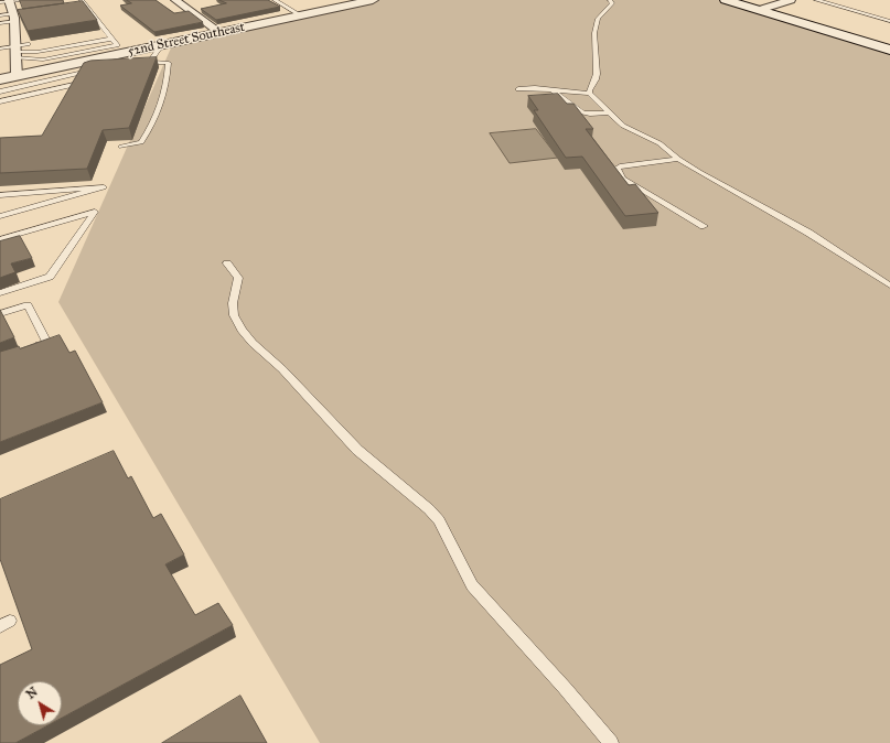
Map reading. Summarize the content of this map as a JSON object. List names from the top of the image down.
{
  "streets": {
    "street": ["52nd Street Southeast"]
  },
  "north": "top left"
}
